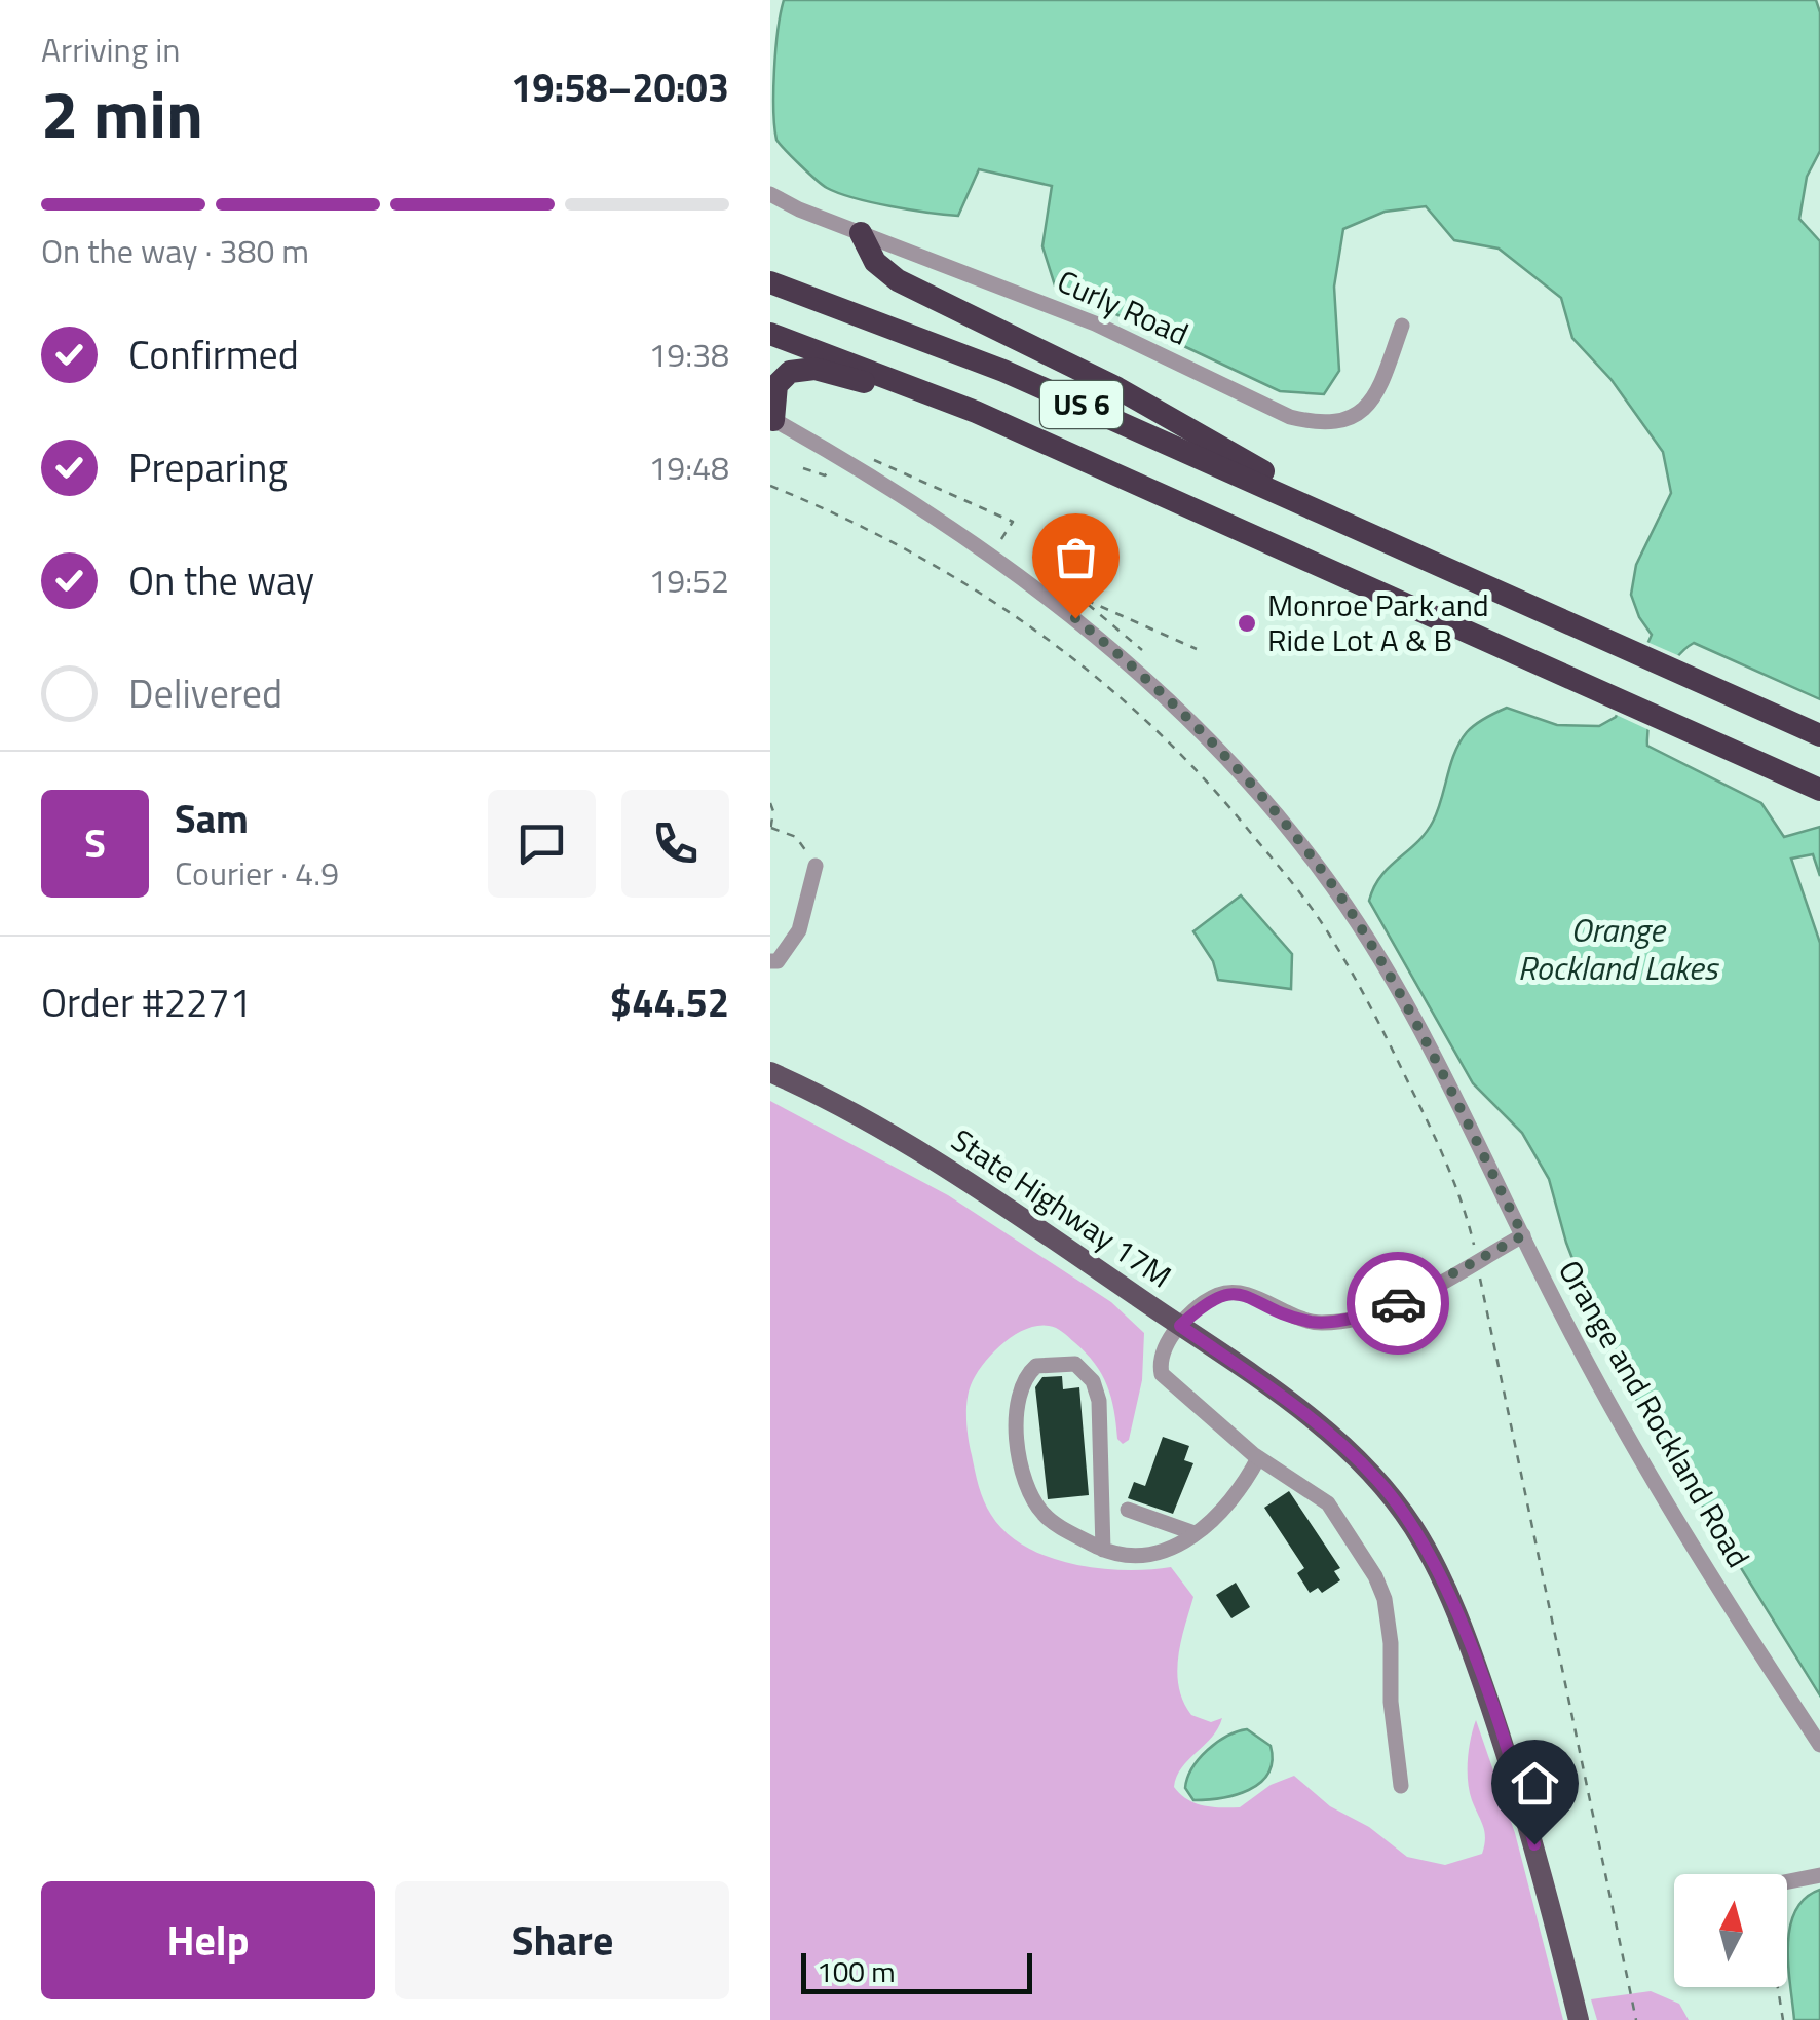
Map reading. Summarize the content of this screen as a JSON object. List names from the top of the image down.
{
  "streets": {
    "highway": ["US 6"],
    "main road": ["State Highway 17M"],
    "street": ["Curly Road", "Orange and Rockland Road"]
  },
  "water": ["Orange Rockland Lakes"],
  "places": ["Monroe Park and Ride Lot A & B"],
  "scale_bar": "100 m",
  "north": "top",
  "page": {
    "heading": ["2 min", "Arriving in", "19:58–20:03"],
    "panel": [
      "Sam",
      "Courier · 4.9",
      "Order #2271",
      "$44.52"
    ],
    "bar": "On the way · 380 m",
    "list": [
      ["Confirmed", "19:38"],
      ["Preparing", "19:48"],
      ["On the way", "19:52"],
      "Delivered"
    ],
    "round": "S",
    "buttons": ["Help", "Share"],
    "scale": "100 m"
  }
}
